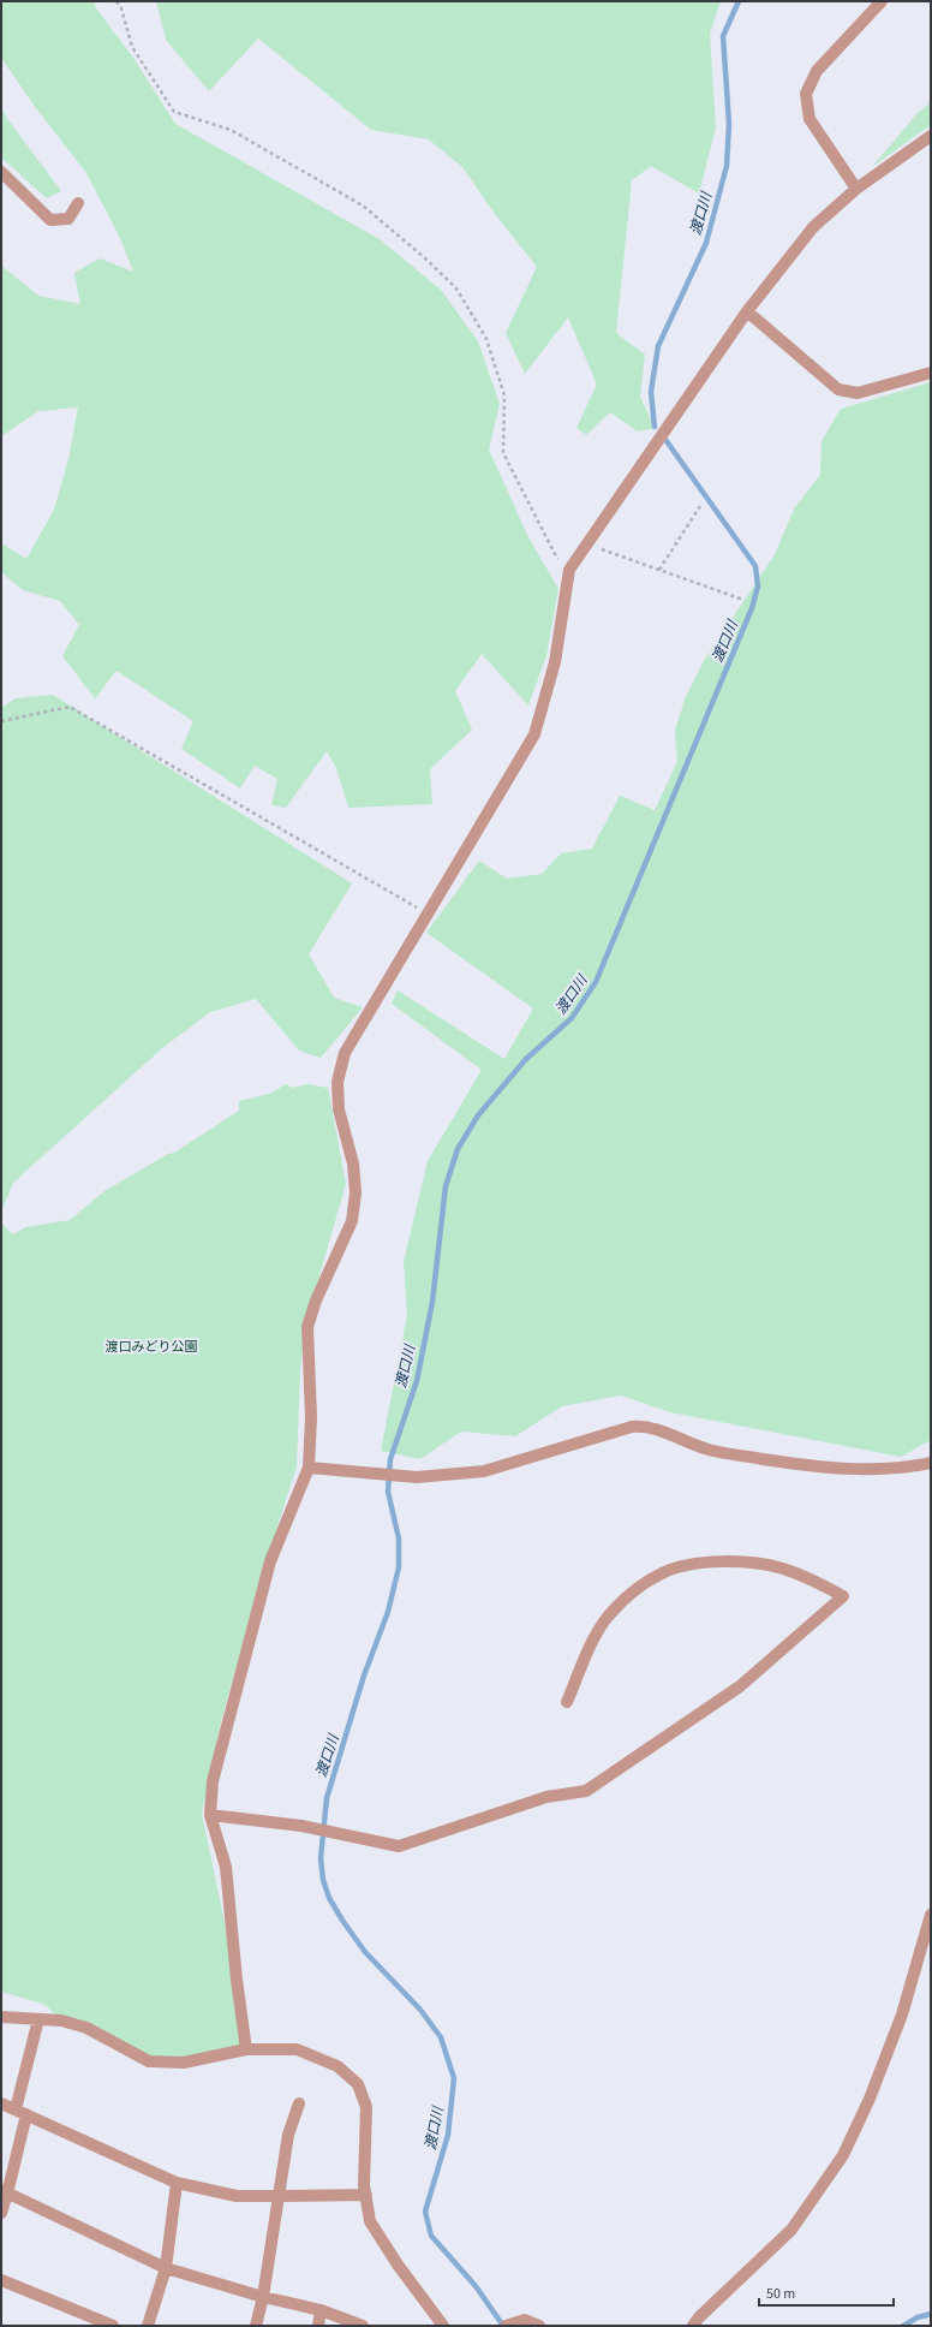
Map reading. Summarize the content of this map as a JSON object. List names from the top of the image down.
{
  "water": ["渡口川"],
  "parks": ["渡口みどり公園"],
  "scale_bar": "50 m"
}
